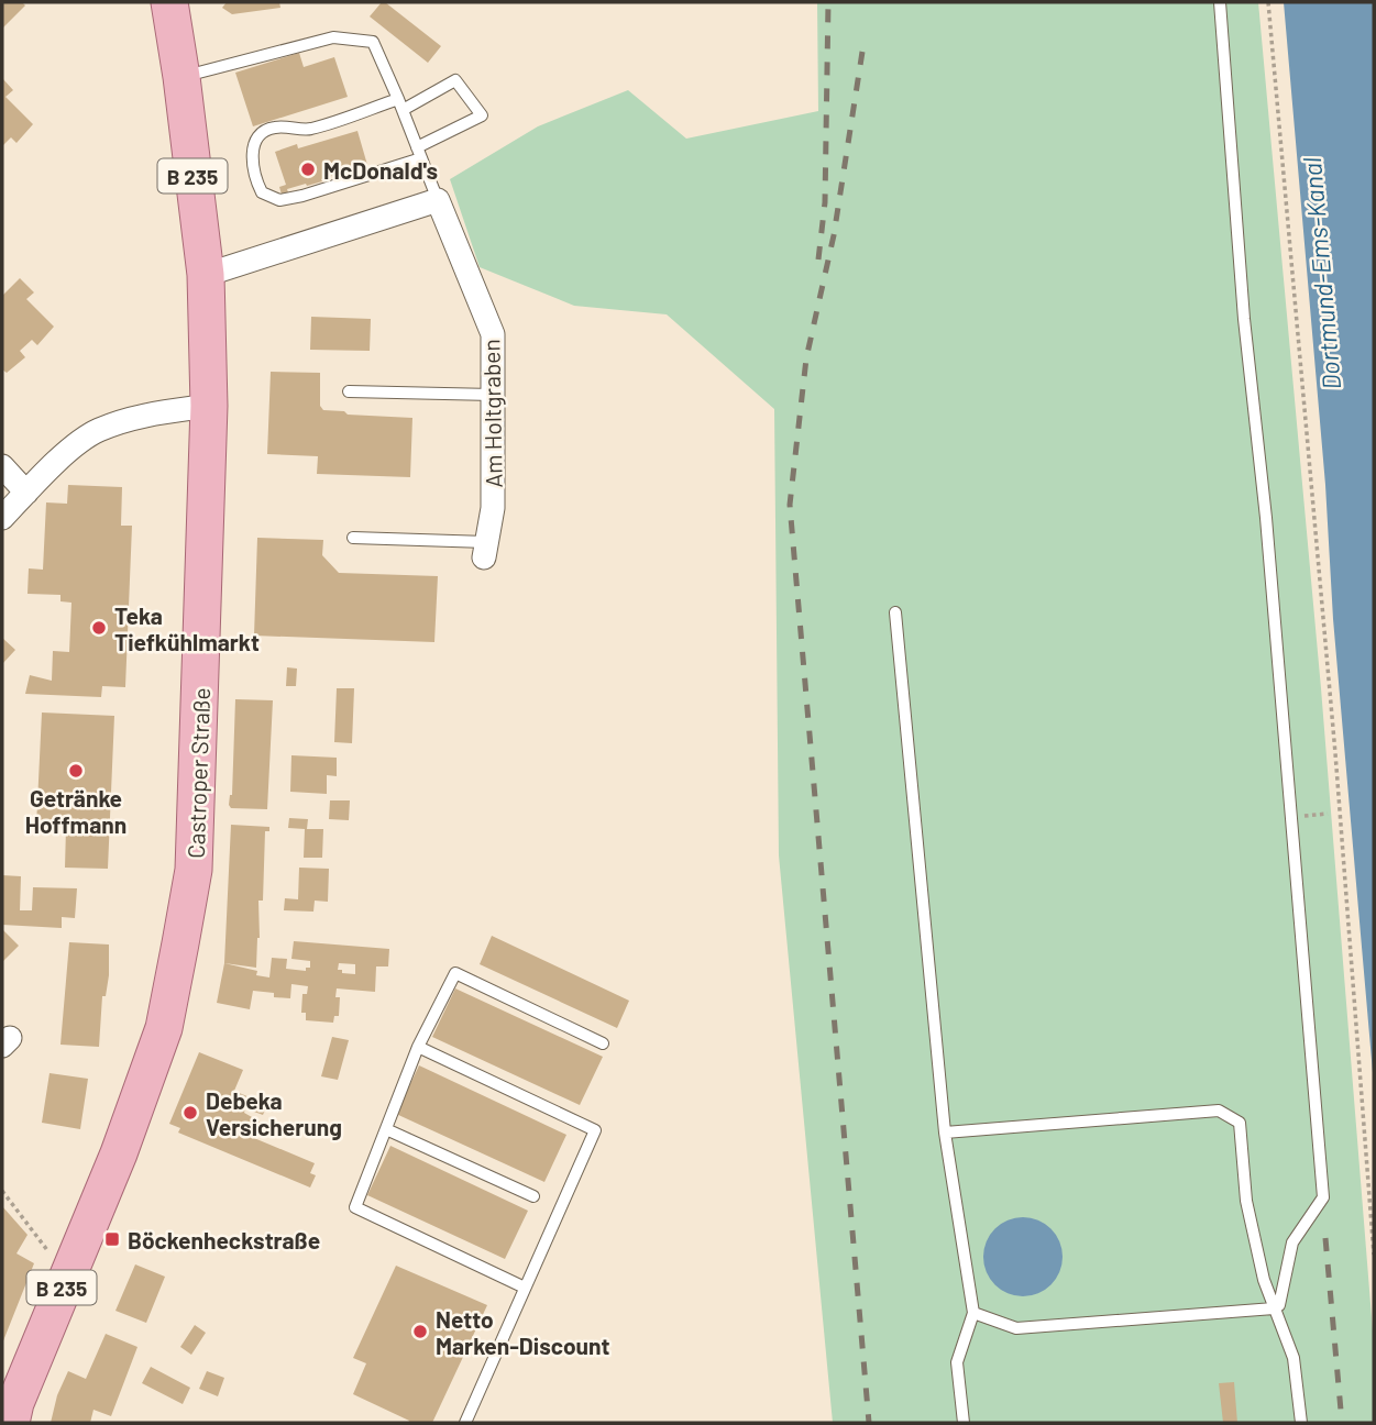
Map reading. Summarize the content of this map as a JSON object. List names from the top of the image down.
{
  "streets": {
    "main road": ["B 235", "Castroper Straße"],
    "street": ["Am Holtgraben"]
  },
  "water": ["Dortmund-Ems-Kanal"],
  "places": {
    "other": [
      "McDonald's",
      "Teka Tiefkühlmarkt",
      "Getränke Hoffmann",
      "Debeka Versicherung",
      "Netto Marken-Discount"
    ],
    "transit": ["Böckenheckstraße"]
  }
}
